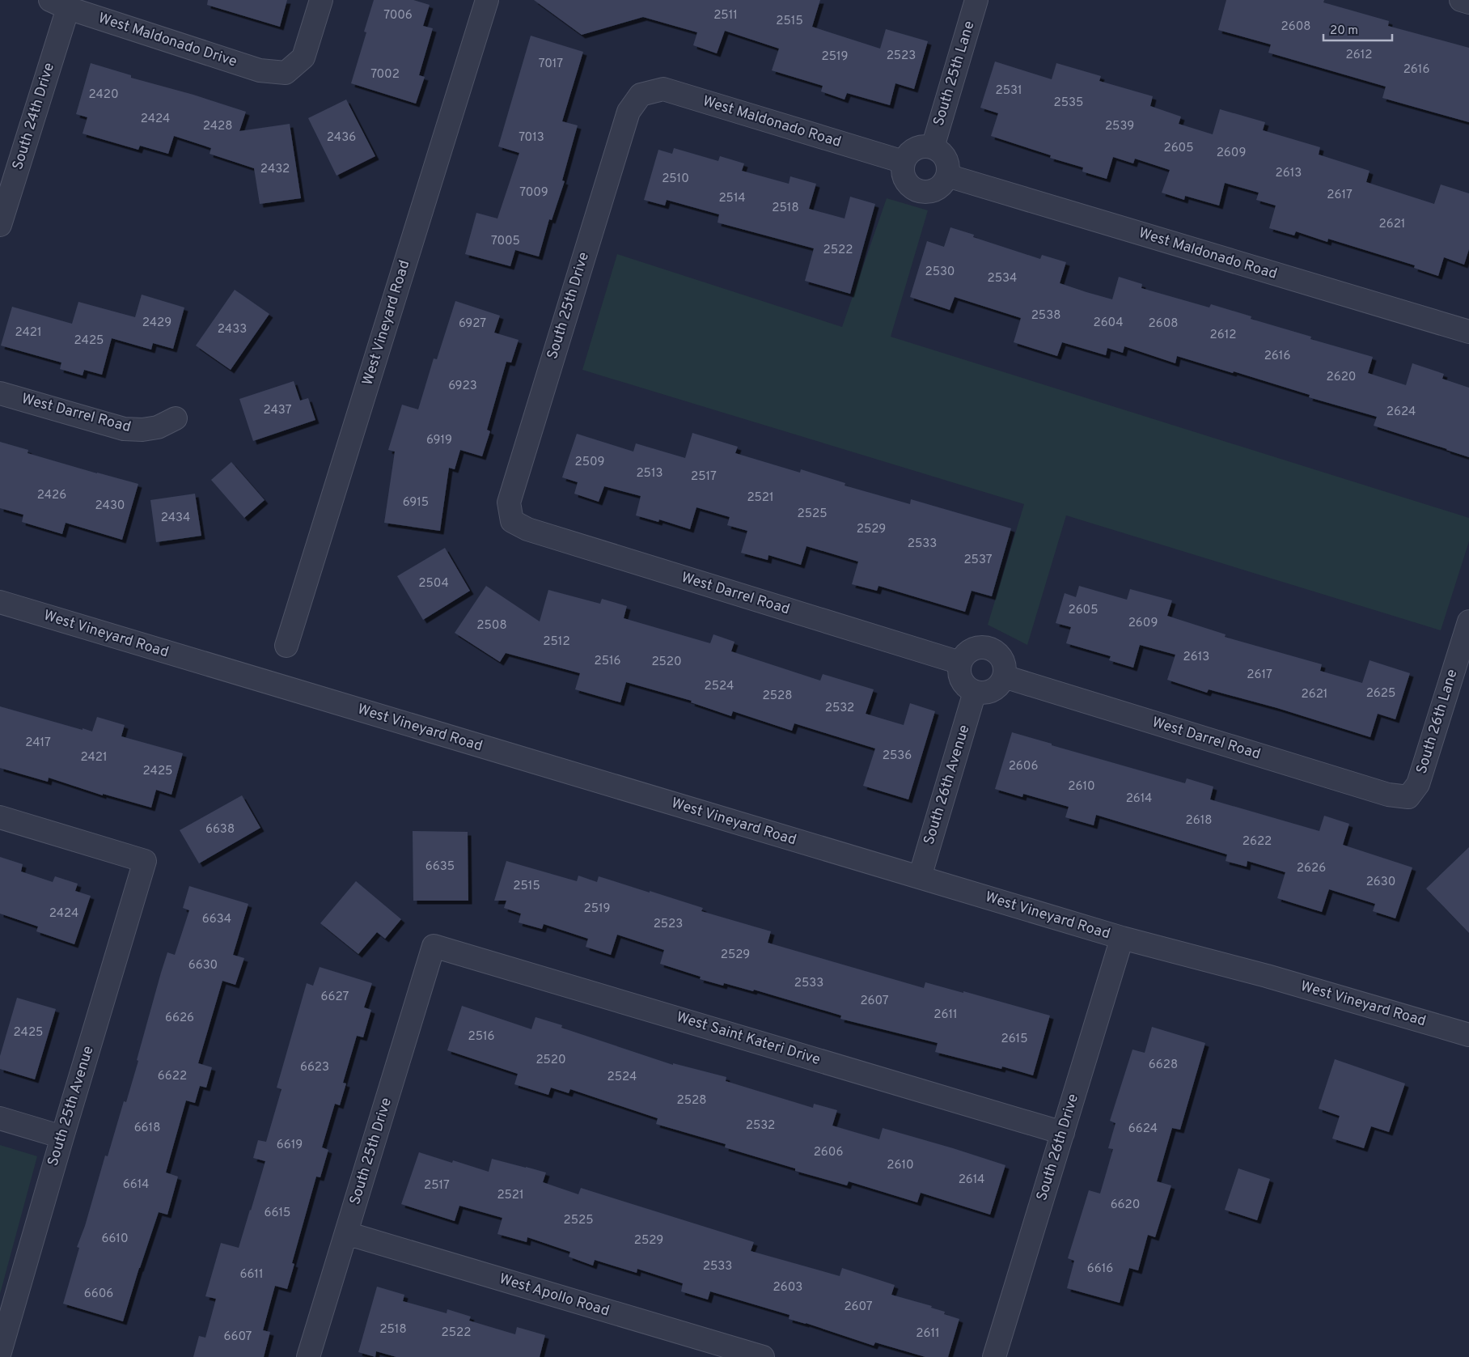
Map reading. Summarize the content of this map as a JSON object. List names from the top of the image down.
{
  "streets": {
    "street": [
      "West Maldonado Drive",
      "South 25th Lane",
      "South 24th Drive",
      "West Maldonado Road",
      "South 25th Drive",
      "West Vineyard Road",
      "West Darrel Road",
      "South 26th Lane",
      "South 26th Avenue",
      "West Saint Kateri Drive",
      "South 25th Avenue",
      "South 26th Drive",
      "West Apollo Road"
    ]
  },
  "crossings": [
    ["West Maldonado Drive", "South 24th Drive"],
    ["South 25th Lane", "West Maldonado Road"],
    ["West Maldonado Road", "South 25th Drive"],
    ["South 25th Drive", "West Darrel Road"],
    ["South 25th Drive", "West Saint Kateri Drive"],
    ["South 25th Drive", "West Apollo Road"],
    ["West Vineyard Road", "South 26th Avenue"],
    ["West Vineyard Road", "South 26th Drive"],
    ["West Darrel Road", "South 26th Lane"],
    ["West Darrel Road", "South 26th Avenue"],
    ["West Saint Kateri Drive", "South 26th Drive"]
  ],
  "house_numbers": [
    "7006",
    "2511",
    "2515",
    "2608",
    "2612",
    "2523",
    "2519",
    "7017",
    "2616",
    "7002",
    "2531",
    "2420",
    "2535",
    "2424",
    "2428",
    "2539",
    "2436",
    "7013",
    "2605",
    "2609",
    "2432",
    "2613",
    "2510",
    "7009",
    "2617",
    "2514",
    "2518",
    "2621",
    "7005",
    "2522",
    "2530",
    "2534",
    "2538",
    "2429",
    "2604",
    "6927",
    "2608",
    "2433",
    "2421",
    "2612",
    "2425",
    "2616",
    "2620",
    "6923",
    "2437",
    "2624",
    "6919",
    "2509",
    "2513",
    "2517",
    "2426",
    "2521",
    "6915",
    "2430",
    "2525",
    "2434",
    "2529",
    "2533",
    "2537",
    "2504",
    "2605",
    "2609",
    "2508",
    "2512",
    "2613",
    "2516",
    "2520",
    "2617",
    "2524",
    "2625",
    "2621",
    "2528",
    "2532",
    "2417",
    "2536",
    "2421",
    "2606",
    "2425",
    "2610",
    "2614",
    "2618",
    "6638",
    "2622",
    "6635",
    "2626",
    "2630",
    "2515",
    "2519",
    "2424",
    "6634",
    "2523",
    "2529",
    "6630",
    "2533",
    "6627",
    "2607",
    "2611",
    "6626",
    "2425",
    "2516",
    "2615",
    "2520",
    "6628",
    "6623",
    "6622",
    "2524",
    "2528",
    "2532",
    "6618",
    "6624",
    "6619",
    "2606",
    "2610",
    "2614",
    "6614",
    "2517",
    "2521",
    "6620",
    "6615",
    "2525",
    "6610",
    "2529",
    "2533",
    "6616",
    "6611",
    "2603",
    "6606",
    "2607",
    "2518",
    "2522",
    "2611",
    "6607"
  ],
  "scale_bar": "20 m"
}
